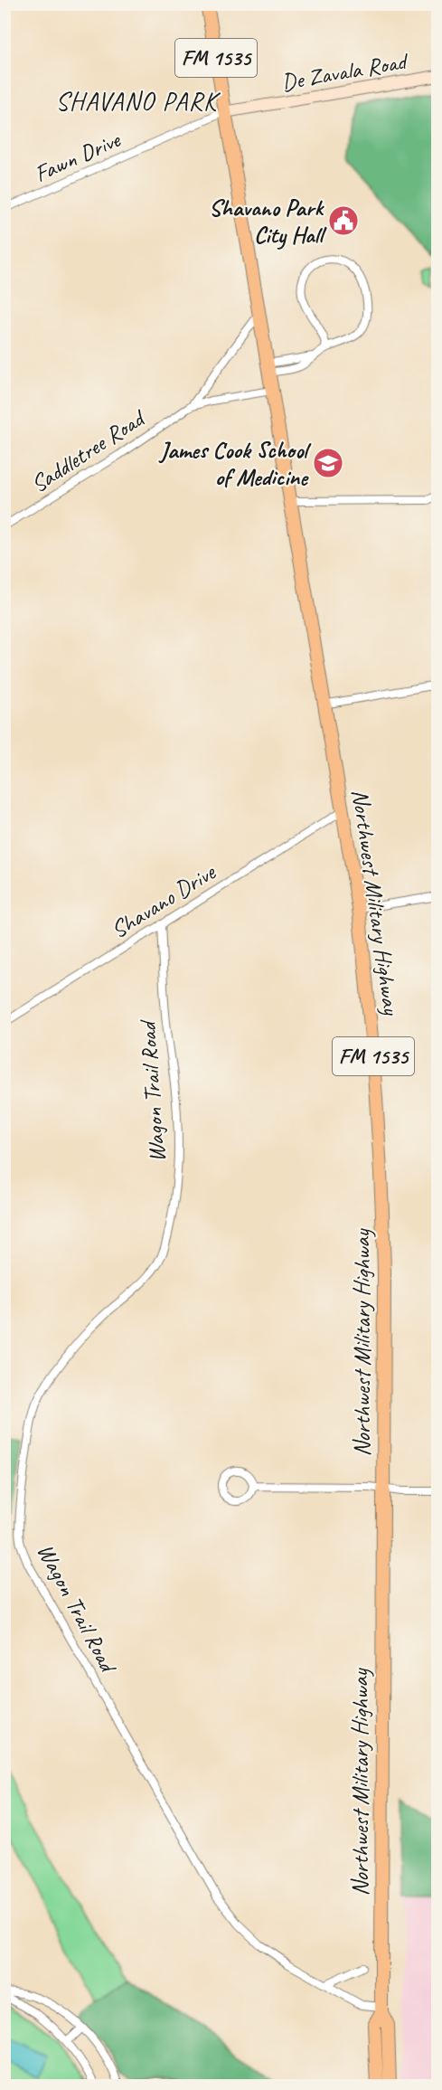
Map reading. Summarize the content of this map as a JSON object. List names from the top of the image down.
{
  "streets": {
    "main road": ["FM 1535", "De Zavala Road", "Northwest Military Highway"],
    "street": [
      "Fawn Drive",
      "Saddletree Road",
      "Shavano Drive",
      "Wagon Trail Road"
    ]
  },
  "crossings": [
    ["De Zavala Road", "Fawn Drive"],
    ["De Zavala Road", "Northwest Military Highway"],
    ["Fawn Drive", "Northwest Military Highway"],
    ["Saddletree Road", "Northwest Military Highway"],
    ["Shavano Drive", "Northwest Military Highway"],
    ["Shavano Drive", "Wagon Trail Road"],
    ["Northwest Military Highway", "Wagon Trail Road"]
  ],
  "districts": ["SHAVANO PARK"],
  "places": {
    "public building": ["Shavano Park City Hall"],
    "school or university": ["James Cook School of Medicine"]
  }
}
